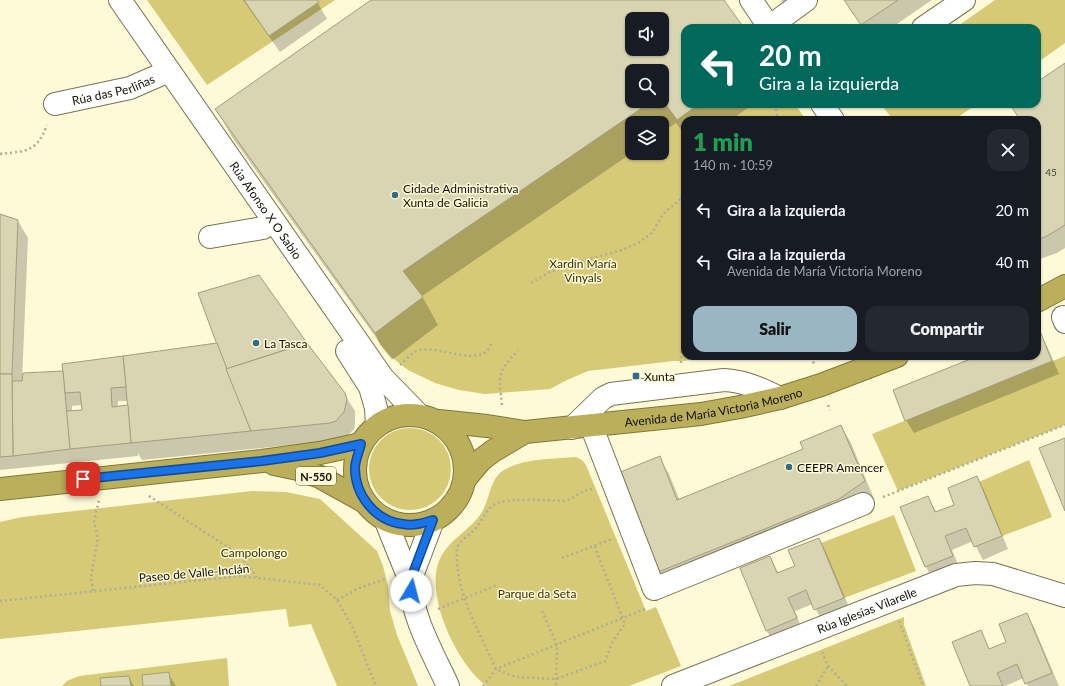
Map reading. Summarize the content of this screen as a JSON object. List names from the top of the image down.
{
  "streets": {
    "highway": ["Avenida de María Victoria Moreno", "N-550"],
    "street": ["Rúa das Perliñas", "Rúa Afonso X O Sabio", "Rúa Iglesias Vilarelle"],
    "path": ["Paseo de Valle-Inclán"]
  },
  "crossings": [
    ["Rúa das Perliñas", "Rúa Afonso X O Sabio"],
    ["Rúa Afonso X O Sabio", "Avenida de María Victoria Moreno"],
    ["Rúa Afonso X O Sabio", "N-550"],
    ["Avenida de María Victoria Moreno", "N-550"]
  ],
  "parks": ["Xardín María Vinyals", "Campolongo", "Parque da Seta"],
  "places": {
    "other": ["Cidade Administrativa Xunta de Galicia", "La Tasca", "CEEPR Amencer"],
    "transit": ["Xunta"]
  },
  "house_numbers": ["45"],
  "page": {
    "turn": ["20 m", "Gira a la izquierda"],
    "heading": ["1 min", "140 m · 10:59"],
    "list": [
      {
        "name": "Gira a la izquierda",
        "value": "20 m"
      },
      {
        "name": "Gira a la izquierda",
        "note": "Avenida de María Victoria Moreno",
        "value": "40 m"
      }
    ],
    "buttons": ["Salir", "Compartir"]
  }
}
